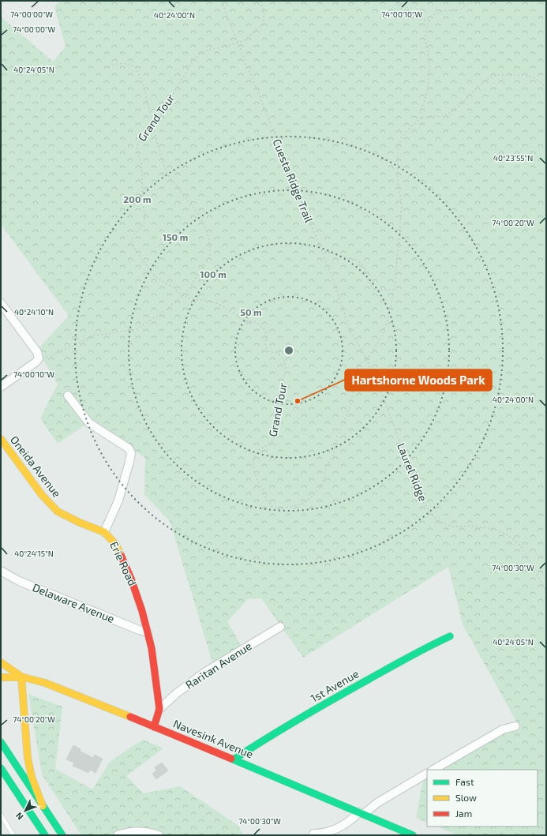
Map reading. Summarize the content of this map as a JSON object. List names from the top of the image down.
{
  "streets": {
    "main road": [
      "Oneida Avenue",
      "Erie Road",
      "1st Avenue",
      "Navesink Avenue"
    ],
    "street": ["Delaware Avenue", "Raritan Avenue"],
    "path": ["Grand Tour", "Cuesta Ridge Trail", "Laurel Ridge"]
  },
  "crossings": [
    ["Grand Tour", "Cuesta Ridge Trail"],
    ["Grand Tour", "Laurel Ridge"],
    ["Cuesta Ridge Trail", "Laurel Ridge"],
    ["Oneida Avenue", "Erie Road"],
    ["Erie Road", "Delaware Avenue"],
    ["Erie Road", "Raritan Avenue"],
    ["Erie Road", "Navesink Avenue"],
    ["1st Avenue", "Navesink Avenue"]
  ],
  "places": ["Hartshorne Woods Park"],
  "legend": ["Fast", "Slow", "Jam"],
  "north": "bottom left",
  "coordinates": [
    "74°00'00\"W",
    "74°00'10\"W",
    "40°24'00\"N",
    "40°24'05\"N",
    "40°23'55\"N",
    "74°00'20\"W",
    "40°24'10\"N",
    "40°24'15\"N",
    "74°00'30\"W"
  ],
  "rings": [
    "200 m",
    "150 m",
    "100 m",
    "50 m"
  ]
}
